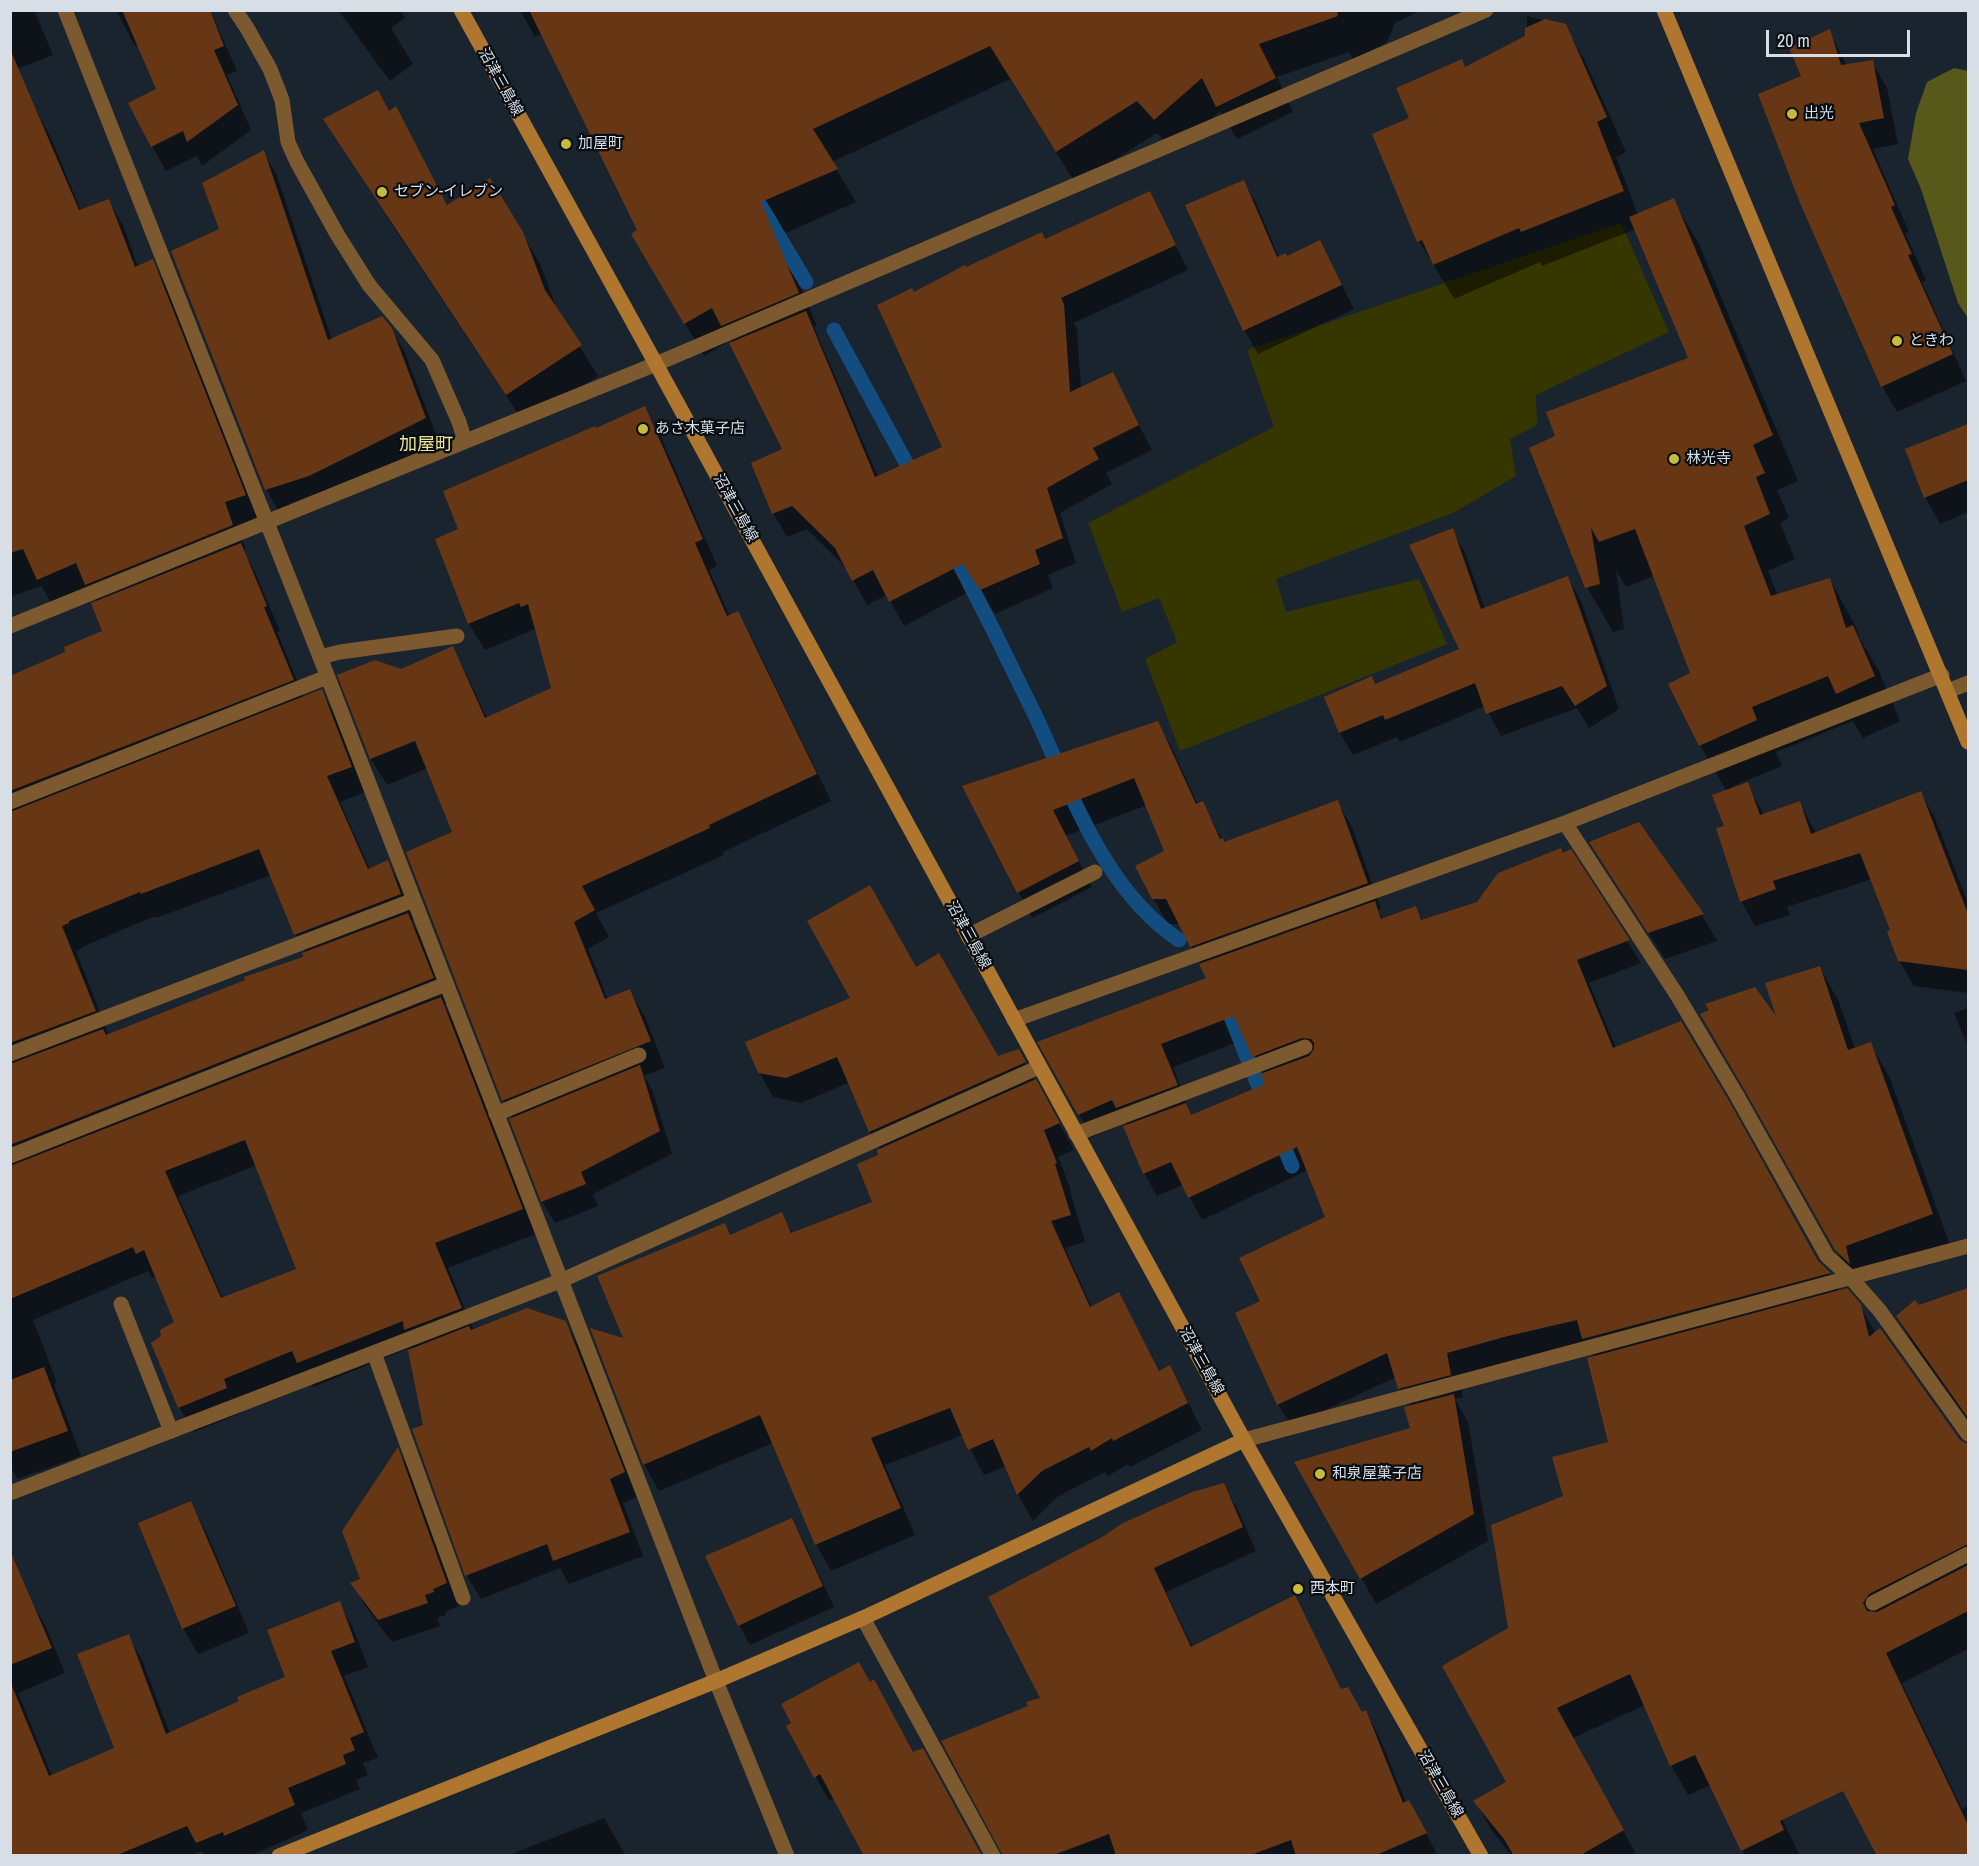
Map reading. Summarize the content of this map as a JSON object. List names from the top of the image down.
{
  "streets": {
    "main road": ["沼津三島線"]
  },
  "districts": ["加屋町"],
  "places": [
    "出光",
    "加屋町",
    "セブン-イレブン",
    "ときわ",
    "あさ木菓子店",
    "林光寺",
    "和泉屋菓子店",
    "西本町"
  ],
  "scale_bar": "20 m"
}
